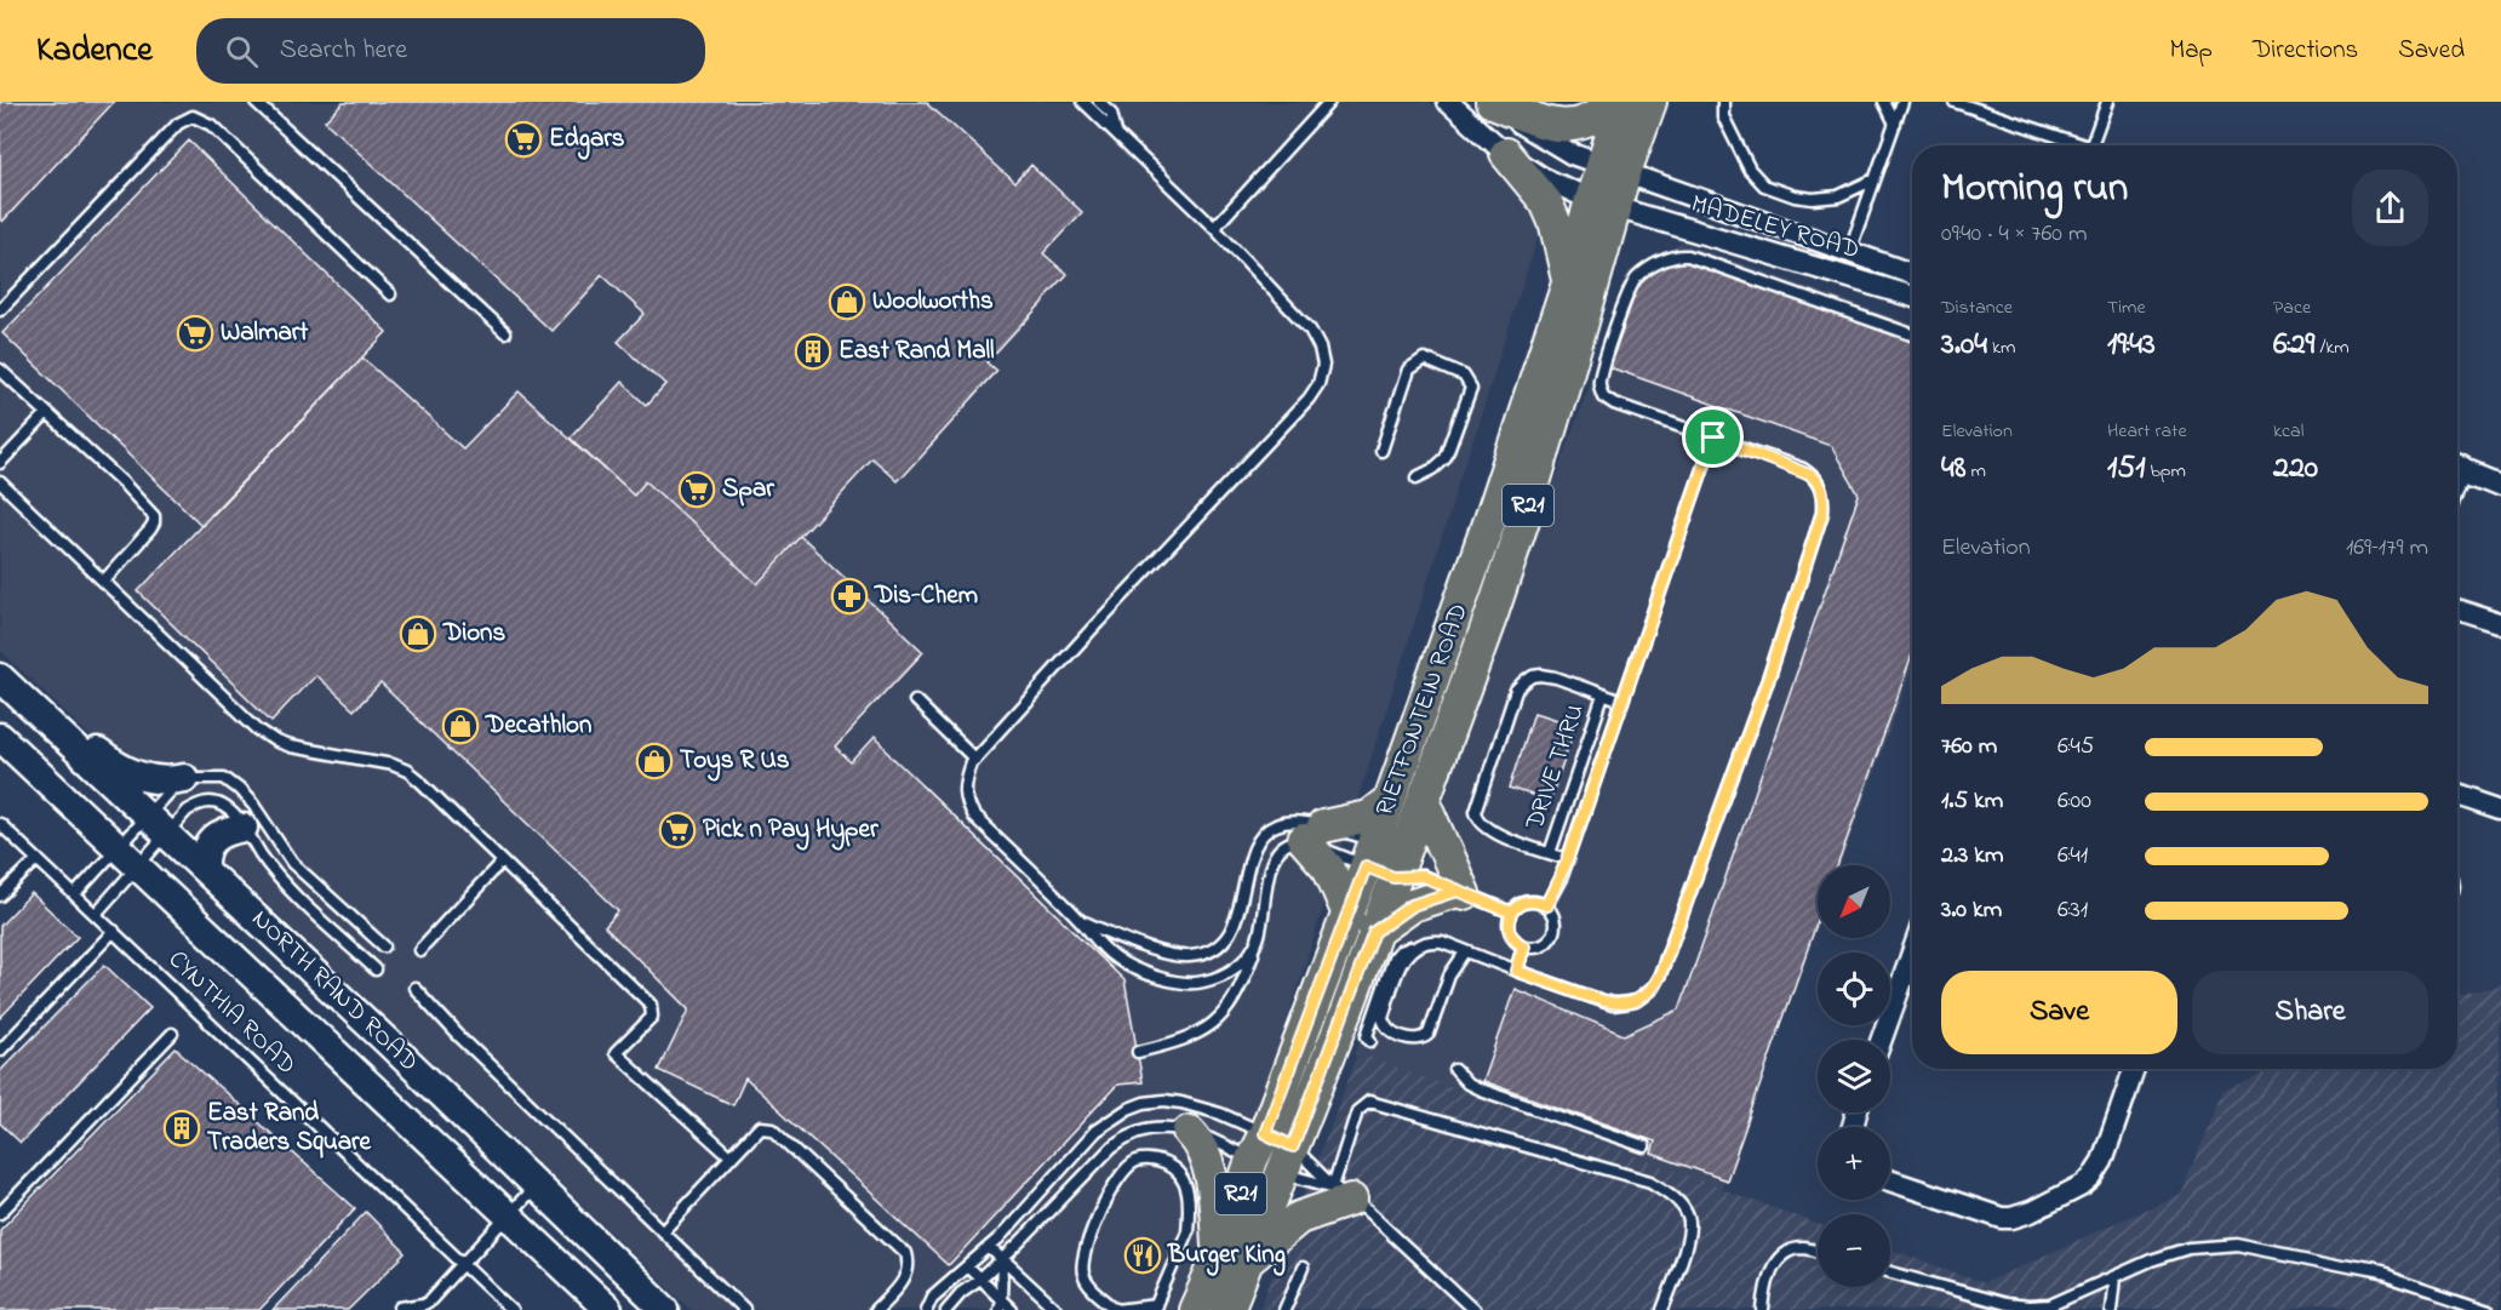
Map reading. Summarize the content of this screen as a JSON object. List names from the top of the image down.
{
  "streets": {
    "main road": ["R21", "RIETFONTEIN ROAD", "NORTH RAND ROAD"],
    "street": ["MADELEY ROAD"],
    "lane": ["DRIVE THRU", "CYNTHIA ROAD"]
  },
  "crossings": [
    ["MADELEY ROAD", "RIETFONTEIN ROAD"]
  ],
  "places": {
    "supermarket": [
      "Edgars",
      "Walmart",
      "Spar",
      "Pick n Pay Hyper"
    ],
    "shop": [
      "Woolworths",
      "Dions",
      "Decathlon",
      "Toys R Us"
    ],
    "building": ["East Rand Mall", "East Rand Traders Square"],
    "pharmacy": ["Dis-Chem"],
    "restaurant": ["Burger King"]
  },
  "north": "bottom left",
  "page": {
    "header": "Kadence",
    "search": "Search here",
    "nav": ["Map", "Directions", "Saved"],
    "heading": ["Morning run", "09:40 · 4 × 760 m"],
    "stats": [
      ["Distance", "3.04 km"],
      ["Time", "19:43"],
      ["Pace", "6:29 /km"],
      ["Elevation", "48 m"],
      ["Heart rate", "151 bpm"],
      ["kcal", "220"]
    ],
    "chart": ["Elevation", "169–179 m"],
    "list": [
      {
        "name": "760 m",
        "note": "6:45"
      },
      {
        "name": "1.5 km",
        "note": "6:00"
      },
      {
        "name": "2.3 km",
        "note": "6:41"
      },
      {
        "name": "3.0 km",
        "note": "6:31"
      }
    ],
    "map_buttons": ["+", "−"],
    "buttons": ["Save", "Share"]
  }
}
